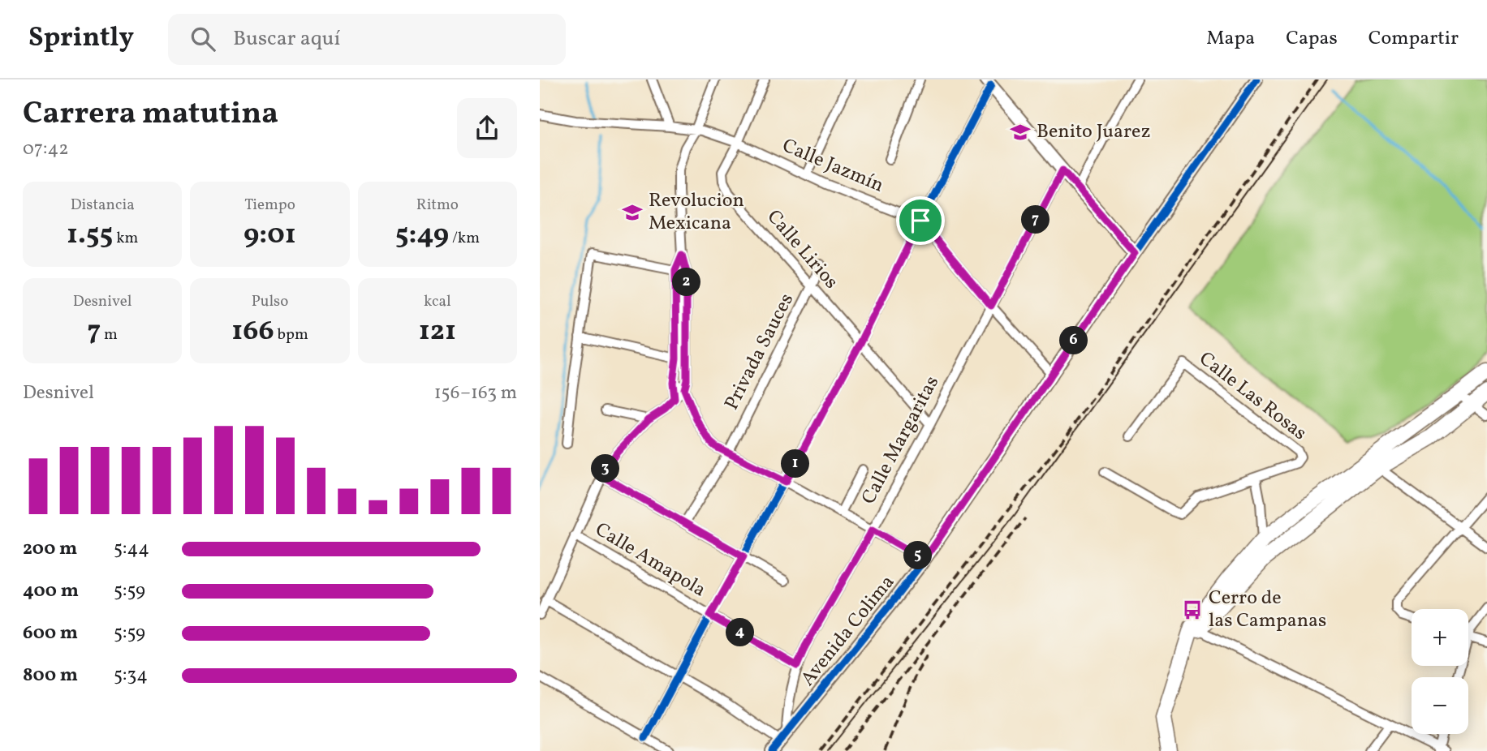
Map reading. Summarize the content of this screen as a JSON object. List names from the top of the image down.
{
  "streets": {
    "street": [
      "Calle Jazmín",
      "Calle Lirios",
      "Privada Sauces",
      "Calle Las Rosas",
      "Calle Margaritas",
      "Calle Amapola",
      "Avenida Colima"
    ]
  },
  "crossings": [
    ["Calle Jazmín", "Calle Lirios"],
    ["Calle Jazmín", "Calle Margaritas"],
    ["Calle Jazmín", "Avenida Colima"],
    ["Calle Lirios", "Privada Sauces"],
    ["Calle Lirios", "Calle Margaritas"],
    ["Calle Margaritas", "Calle Amapola"],
    ["Calle Margaritas", "Avenida Colima"]
  ],
  "places": {
    "school or university": ["Benito Juarez", "Revolucion Mexicana"],
    "bus stop": ["Cerro de las Campanas"]
  },
  "page": {
    "header": "Sprintly",
    "search": "Buscar aquí",
    "nav": ["Mapa", "Capas", "Compartir"],
    "heading": ["Carrera matutina", "07:42"],
    "stats": [
      ["Distancia", "1.55 km"],
      ["Tiempo", "9:01"],
      ["Ritmo", "5:49 /km"],
      ["Desnivel", "7 m"],
      ["Pulso", "166 bpm"],
      ["kcal", "121"]
    ],
    "pins": [
      "7",
      "2",
      "6",
      "1",
      "3",
      "5",
      "4"
    ],
    "chart": ["Desnivel", "156–163 m"],
    "list": [
      {
        "name": "200 m",
        "note": "5:44"
      },
      {
        "name": "400 m",
        "note": "5:59"
      },
      {
        "name": "600 m",
        "note": "5:59"
      },
      {
        "name": "800 m",
        "note": "5:34"
      }
    ],
    "map_buttons": ["+", "−"]
  }
}
